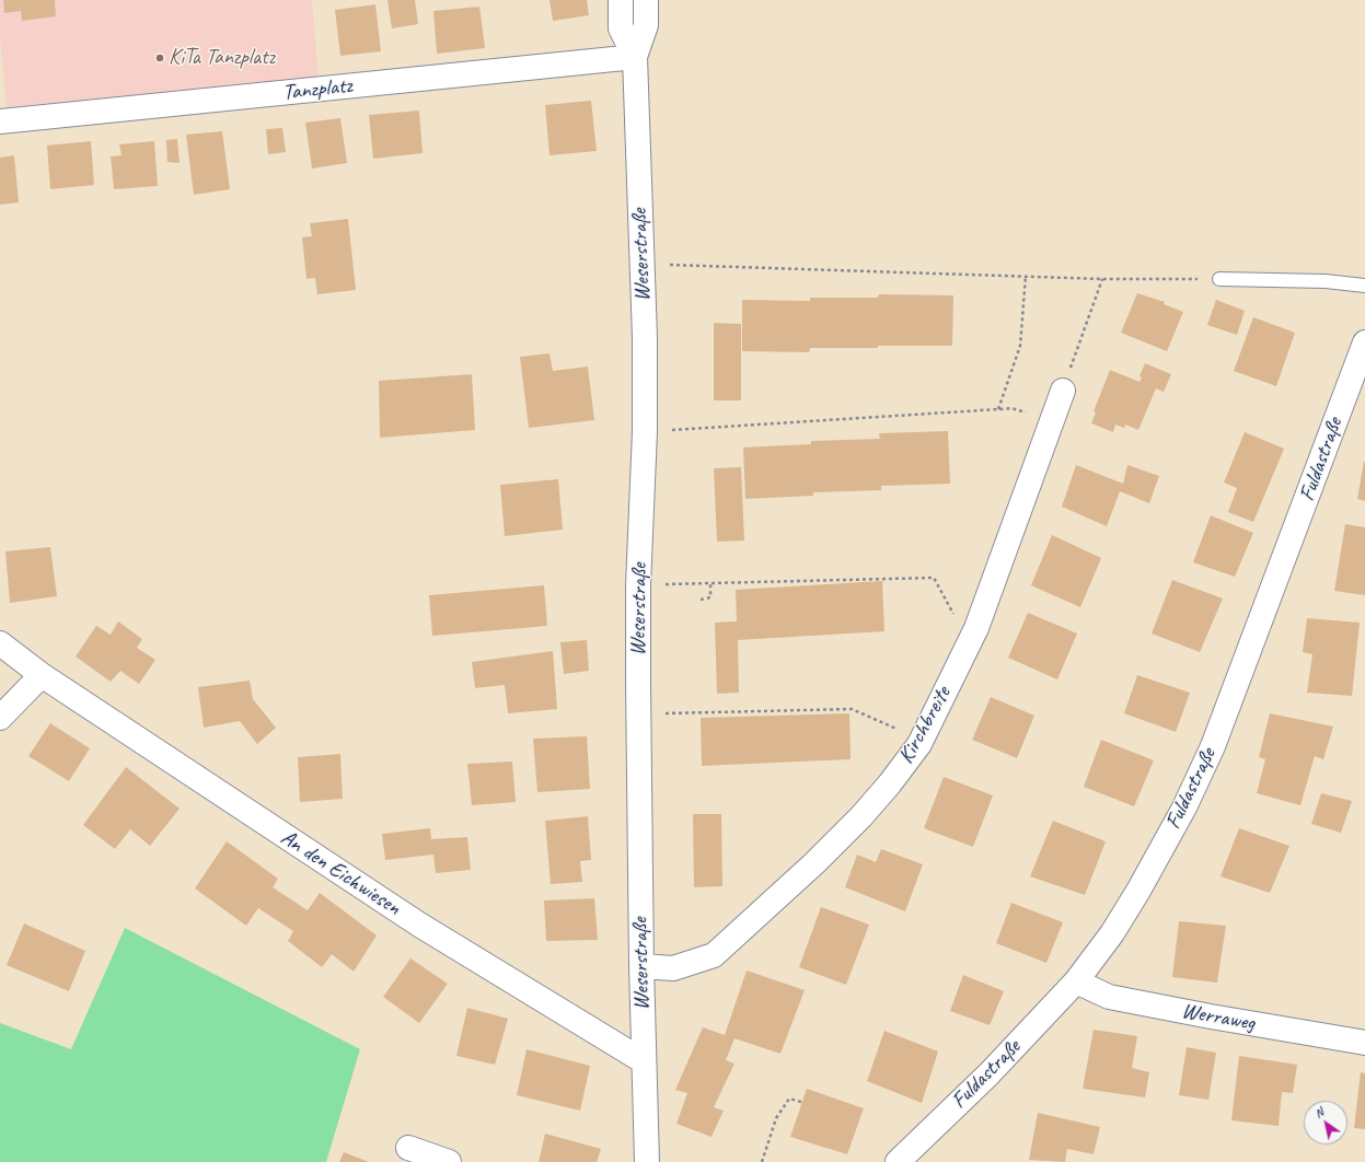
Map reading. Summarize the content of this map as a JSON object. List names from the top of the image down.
{
  "streets": {
    "street": [
      "Tanzplatz",
      "Weserstraße",
      "Fuldastraße",
      "Kirchbreite",
      "An den Eichwiesen",
      "Werraweg"
    ]
  },
  "crossings": [
    ["Tanzplatz", "Weserstraße"],
    ["Weserstraße", "Kirchbreite"],
    ["Weserstraße", "An den Eichwiesen"],
    ["Fuldastraße", "Werraweg"]
  ],
  "places": ["KiTa Tanzplatz"],
  "north": "top left"
}
